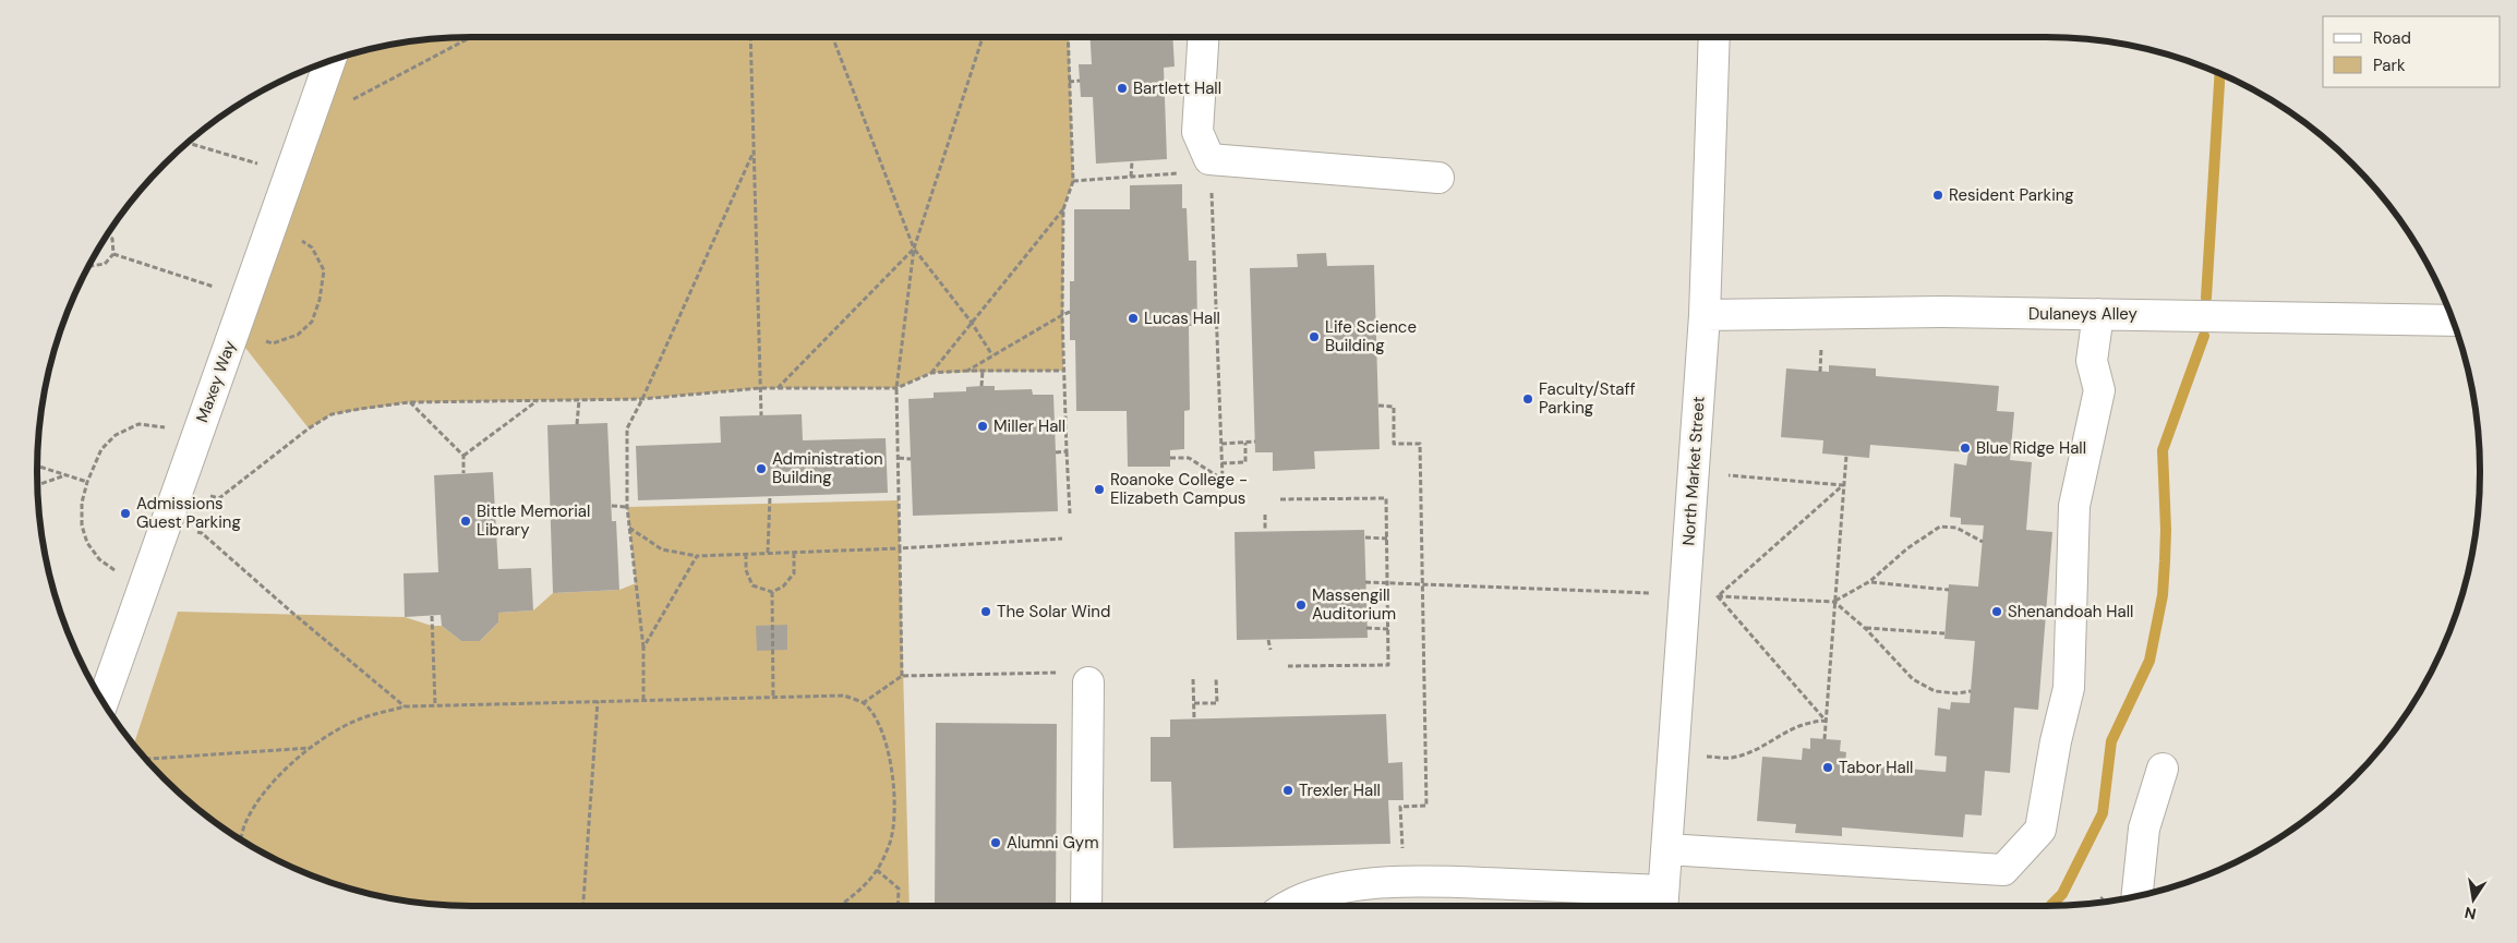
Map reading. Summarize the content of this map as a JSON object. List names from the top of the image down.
{
  "streets": {
    "street": ["Dulaneys Alley", "Maxey Way", "North Market Street"]
  },
  "crossings": [
    ["Dulaneys Alley", "North Market Street"]
  ],
  "places": [
    "Bartlett Hall",
    "Resident Parking",
    "Lucas Hall",
    "Life Science Building",
    "Faculty/Staff Parking",
    "Miller Hall",
    "Blue Ridge Hall",
    "Administration Building",
    "Roanoke College - Elizabeth Campus",
    "Admissions Guest Parking",
    "Bittle Memorial Library",
    "Massengill Auditorium",
    "The Solar Wind",
    "Shenandoah Hall",
    "Tabor Hall",
    "Trexler Hall",
    "Alumni Gym"
  ],
  "legend": ["Road", "Park"],
  "north": "bottom"
}
